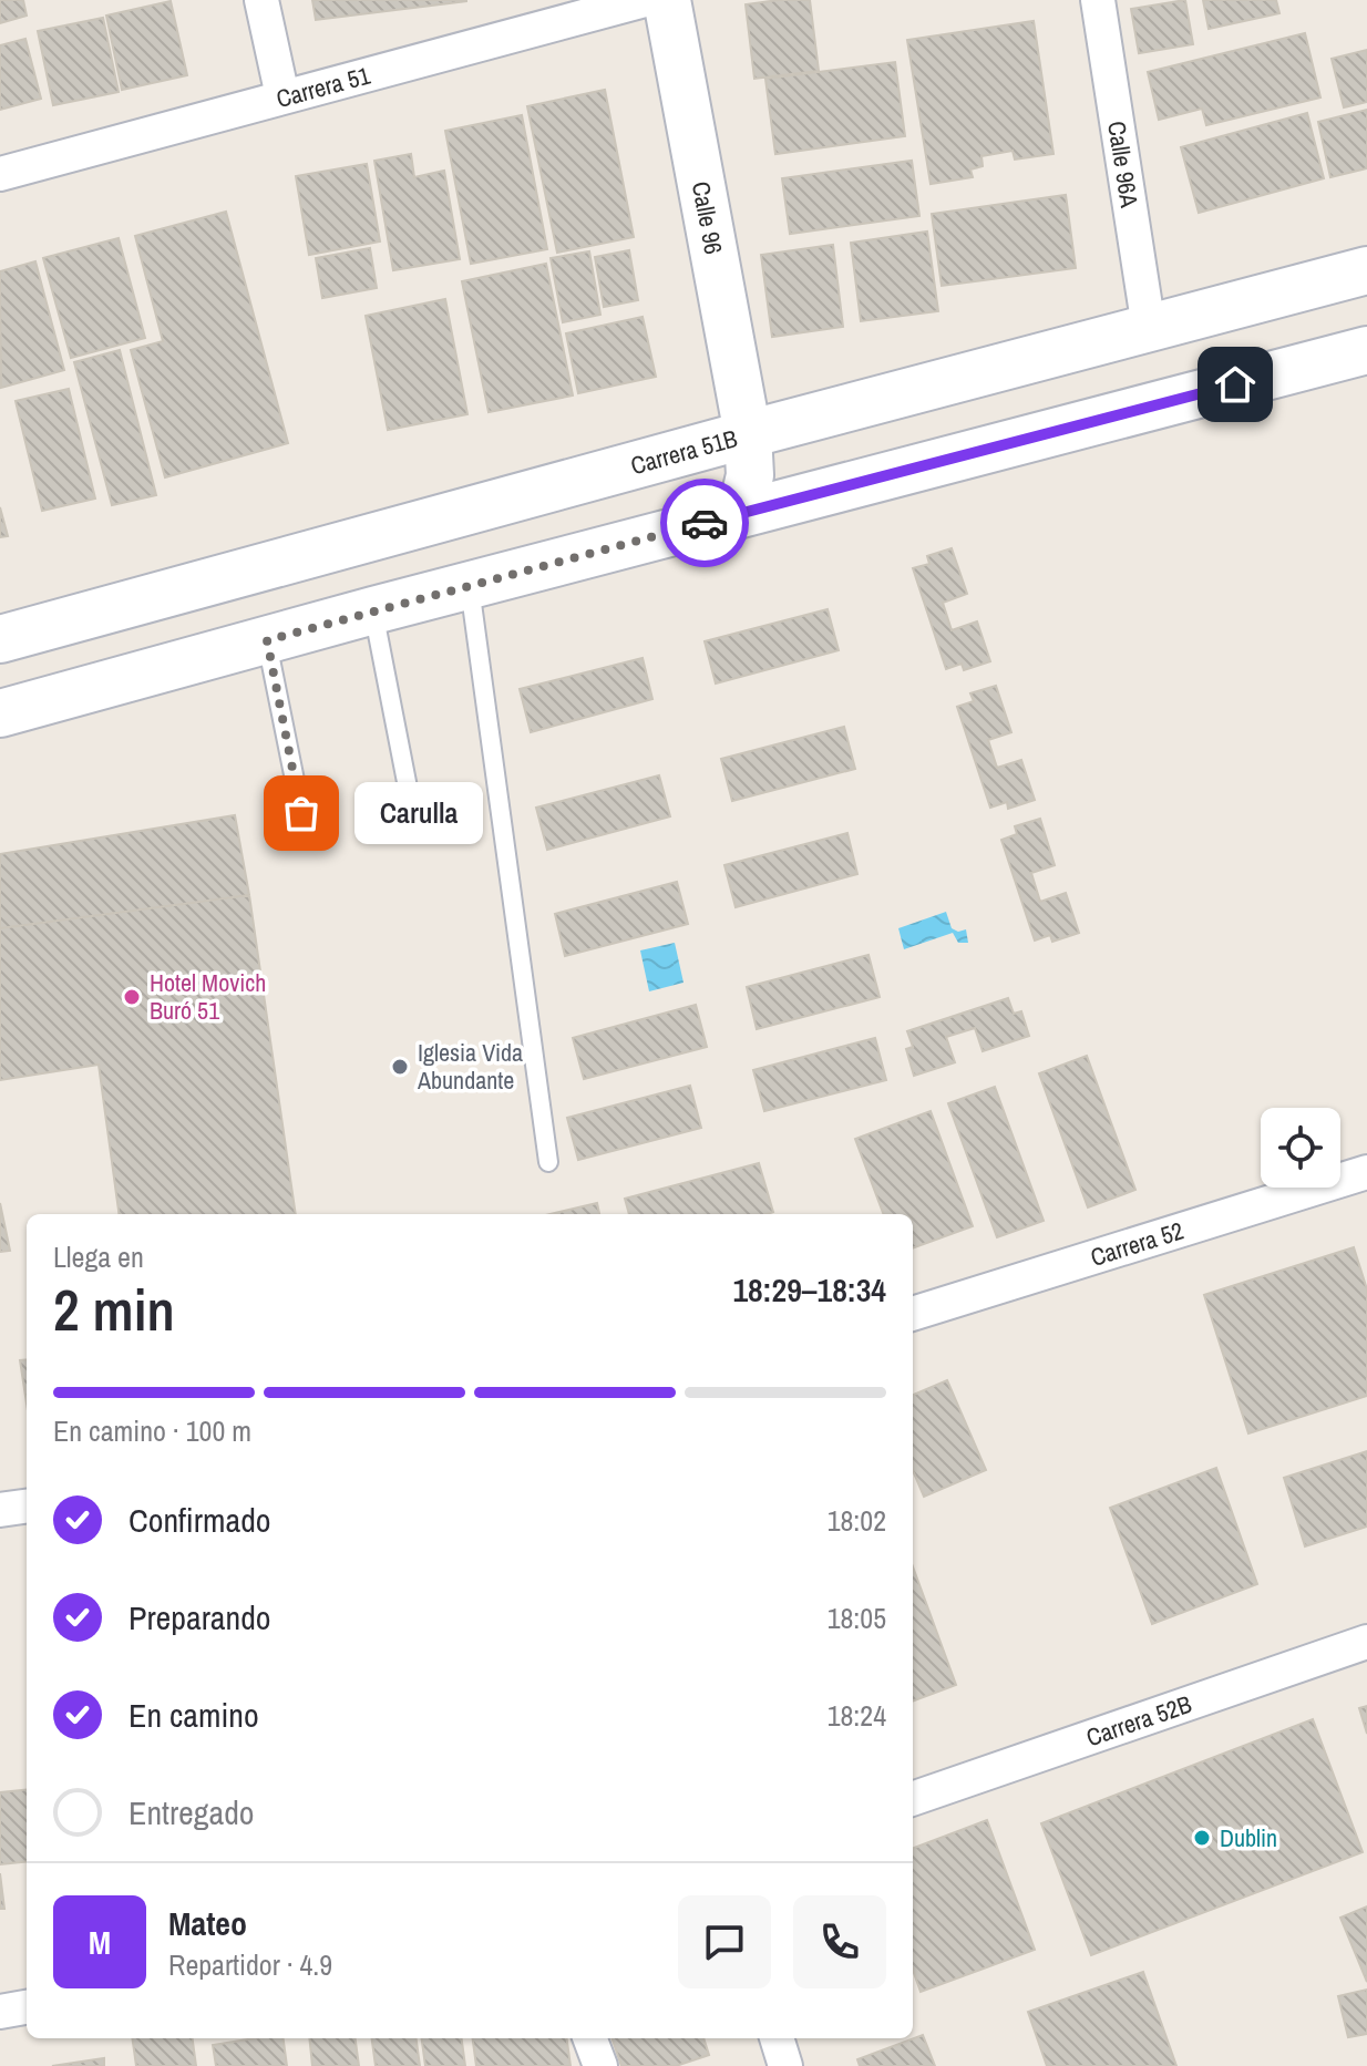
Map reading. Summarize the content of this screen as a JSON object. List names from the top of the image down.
{
  "streets": {
    "main road": ["Calle 96", "Carrera 51B"],
    "street": [
      "Carrera 51",
      "Calle 96A",
      "Carrera 52",
      "Carrera 52B"
    ]
  },
  "crossings": [
    ["Calle 96A", "Carrera 51B"],
    ["Calle 96", "Carrera 51B"]
  ],
  "places": [
    "Carulla",
    "Hotel Movich Buró 51",
    "Iglesia Vida Abundante",
    "Dublin"
  ],
  "page": {
    "bubble": "Carulla",
    "heading": ["2 min", "Llega en", "18:29–18:34"],
    "panel": ["Mateo", "Repartidor · 4.9"],
    "bar": "En camino · 100 m",
    "list": [
      ["Confirmado", "18:02"],
      ["Preparando", "18:05"],
      ["En camino", "18:24"],
      "Entregado"
    ],
    "round": "M"
  }
}
